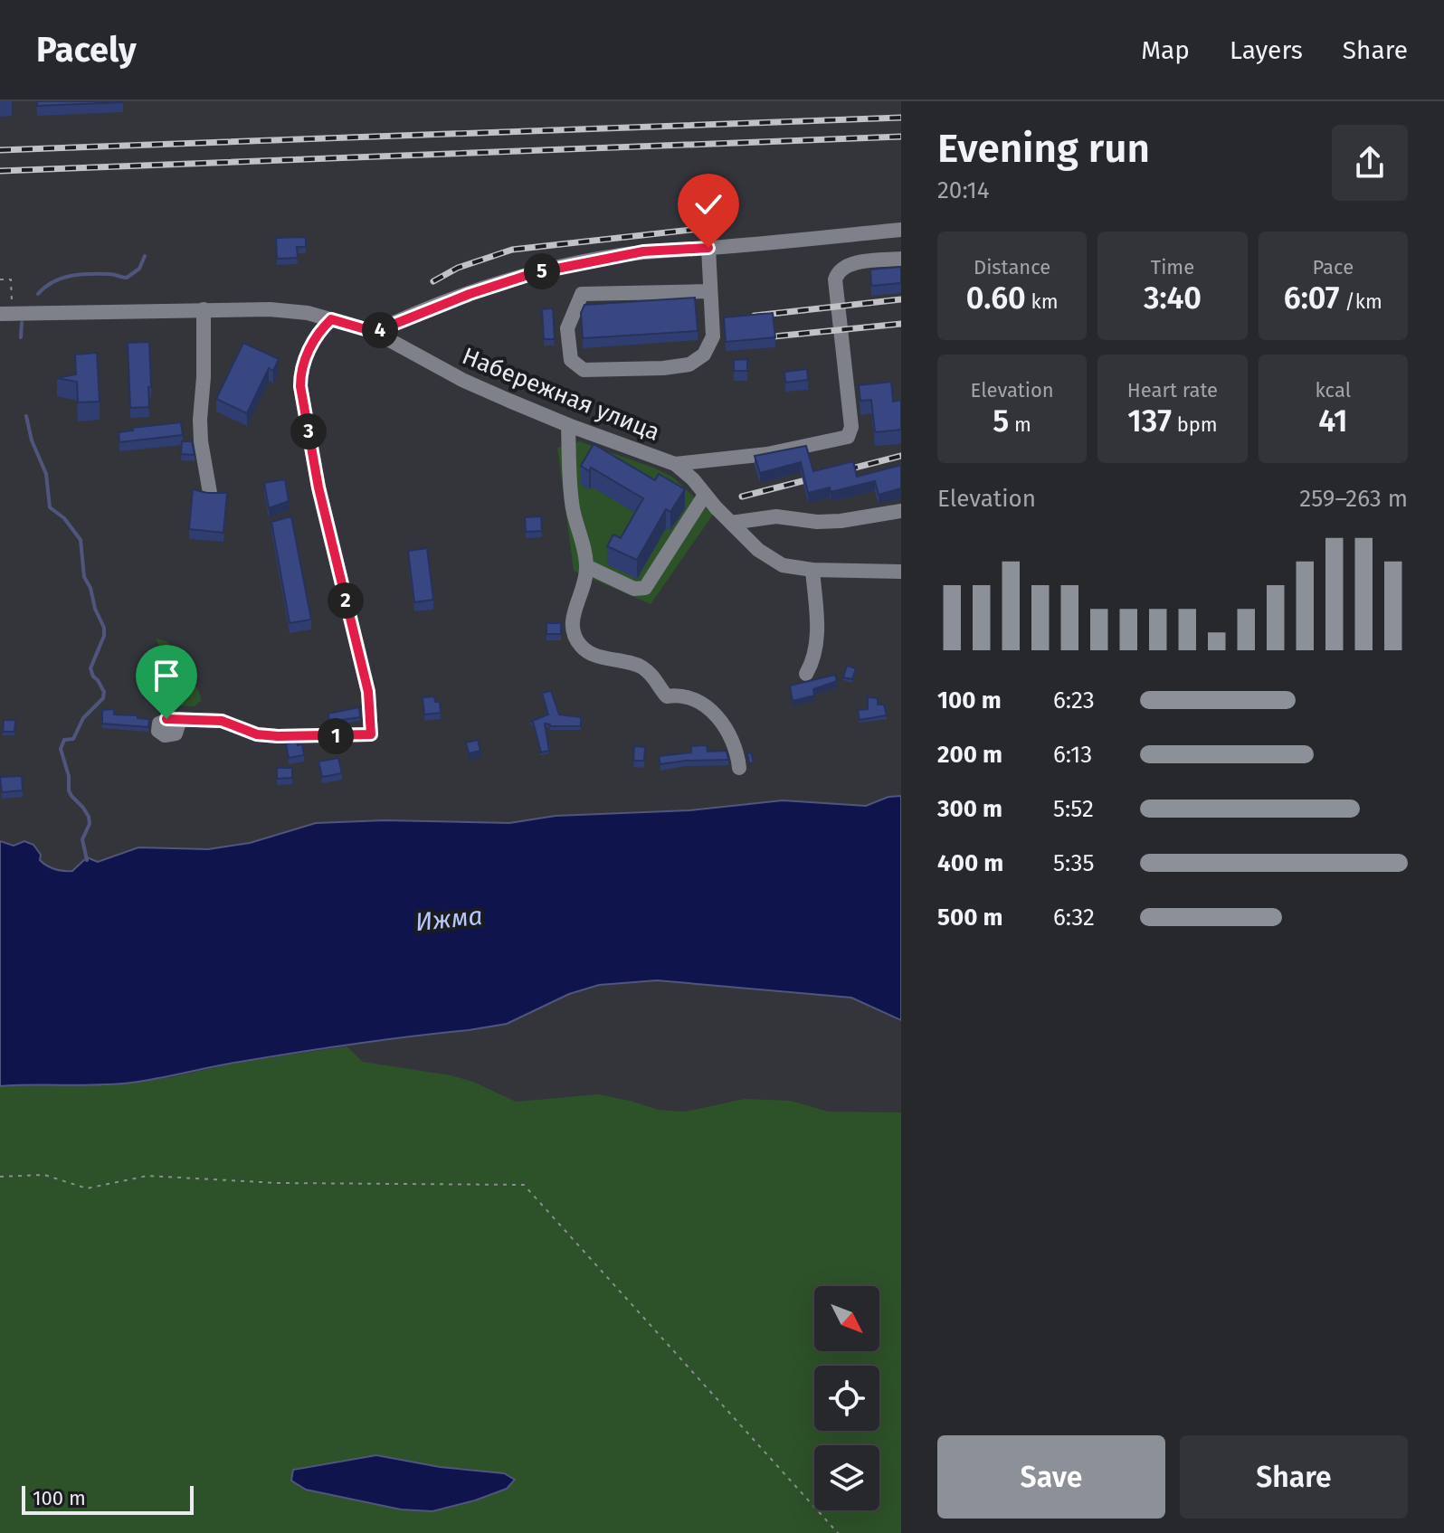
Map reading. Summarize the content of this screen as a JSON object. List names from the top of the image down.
{
  "streets": {
    "street": ["Набережная улица"]
  },
  "water": ["Ижма"],
  "scale_bar": "100 m",
  "north": "bottom right",
  "page": {
    "header": "Pacely",
    "nav": ["Map", "Layers", "Share"],
    "heading": ["Evening run", "20:14"],
    "stats": [
      ["Distance", "0.60 km"],
      ["Time", "3:40"],
      ["Pace", "6:07 /km"],
      ["Elevation", "5 m"],
      ["Heart rate", "137 bpm"],
      ["kcal", "41"]
    ],
    "pins": [
      "5",
      "4",
      "3",
      "2",
      "1"
    ],
    "chart": ["Elevation", "259–263 m"],
    "list": [
      {
        "name": "100 m",
        "note": "6:23"
      },
      {
        "name": "200 m",
        "note": "6:13"
      },
      {
        "name": "300 m",
        "note": "5:52"
      },
      {
        "name": "400 m",
        "note": "5:35"
      },
      {
        "name": "500 m",
        "note": "6:32"
      }
    ],
    "buttons": ["Save", "Share"],
    "scale": "100 m"
  }
}
